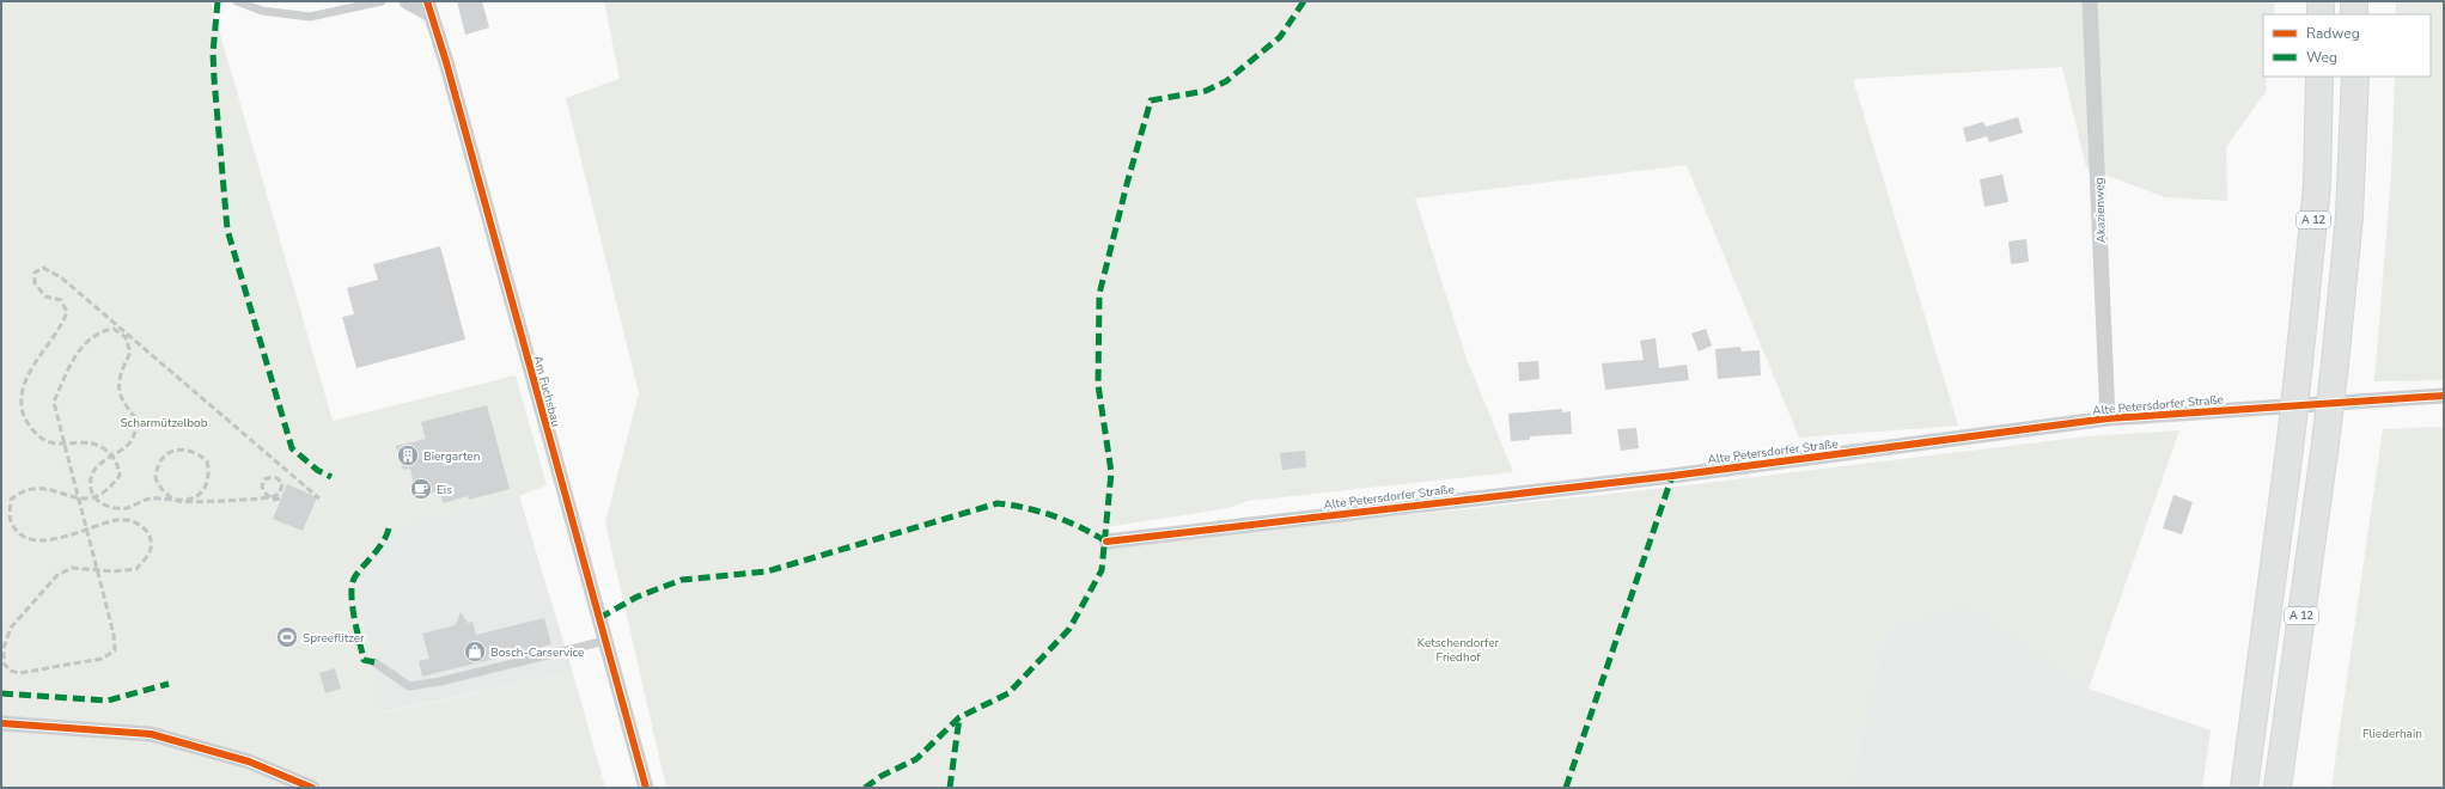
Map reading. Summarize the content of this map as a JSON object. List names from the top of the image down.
{
  "streets": {
    "highway": ["A 12"],
    "street": ["Akazienweg", "Am Fuchsbau", "Alte Petersdorfer Straße"]
  },
  "crossings": [
    ["Akazienweg", "Alte Petersdorfer Straße"]
  ],
  "parks": ["Scharmützelbob", "Ketschendorfer Friedhof", "Fliederhain"],
  "places": {
    "building": ["Biergarten"],
    "cafe": ["Eis"],
    "sports": ["Spreeflitzer"],
    "shop": ["Bosch-Carservice"]
  },
  "legend": ["Radweg", "Weg"]
}
